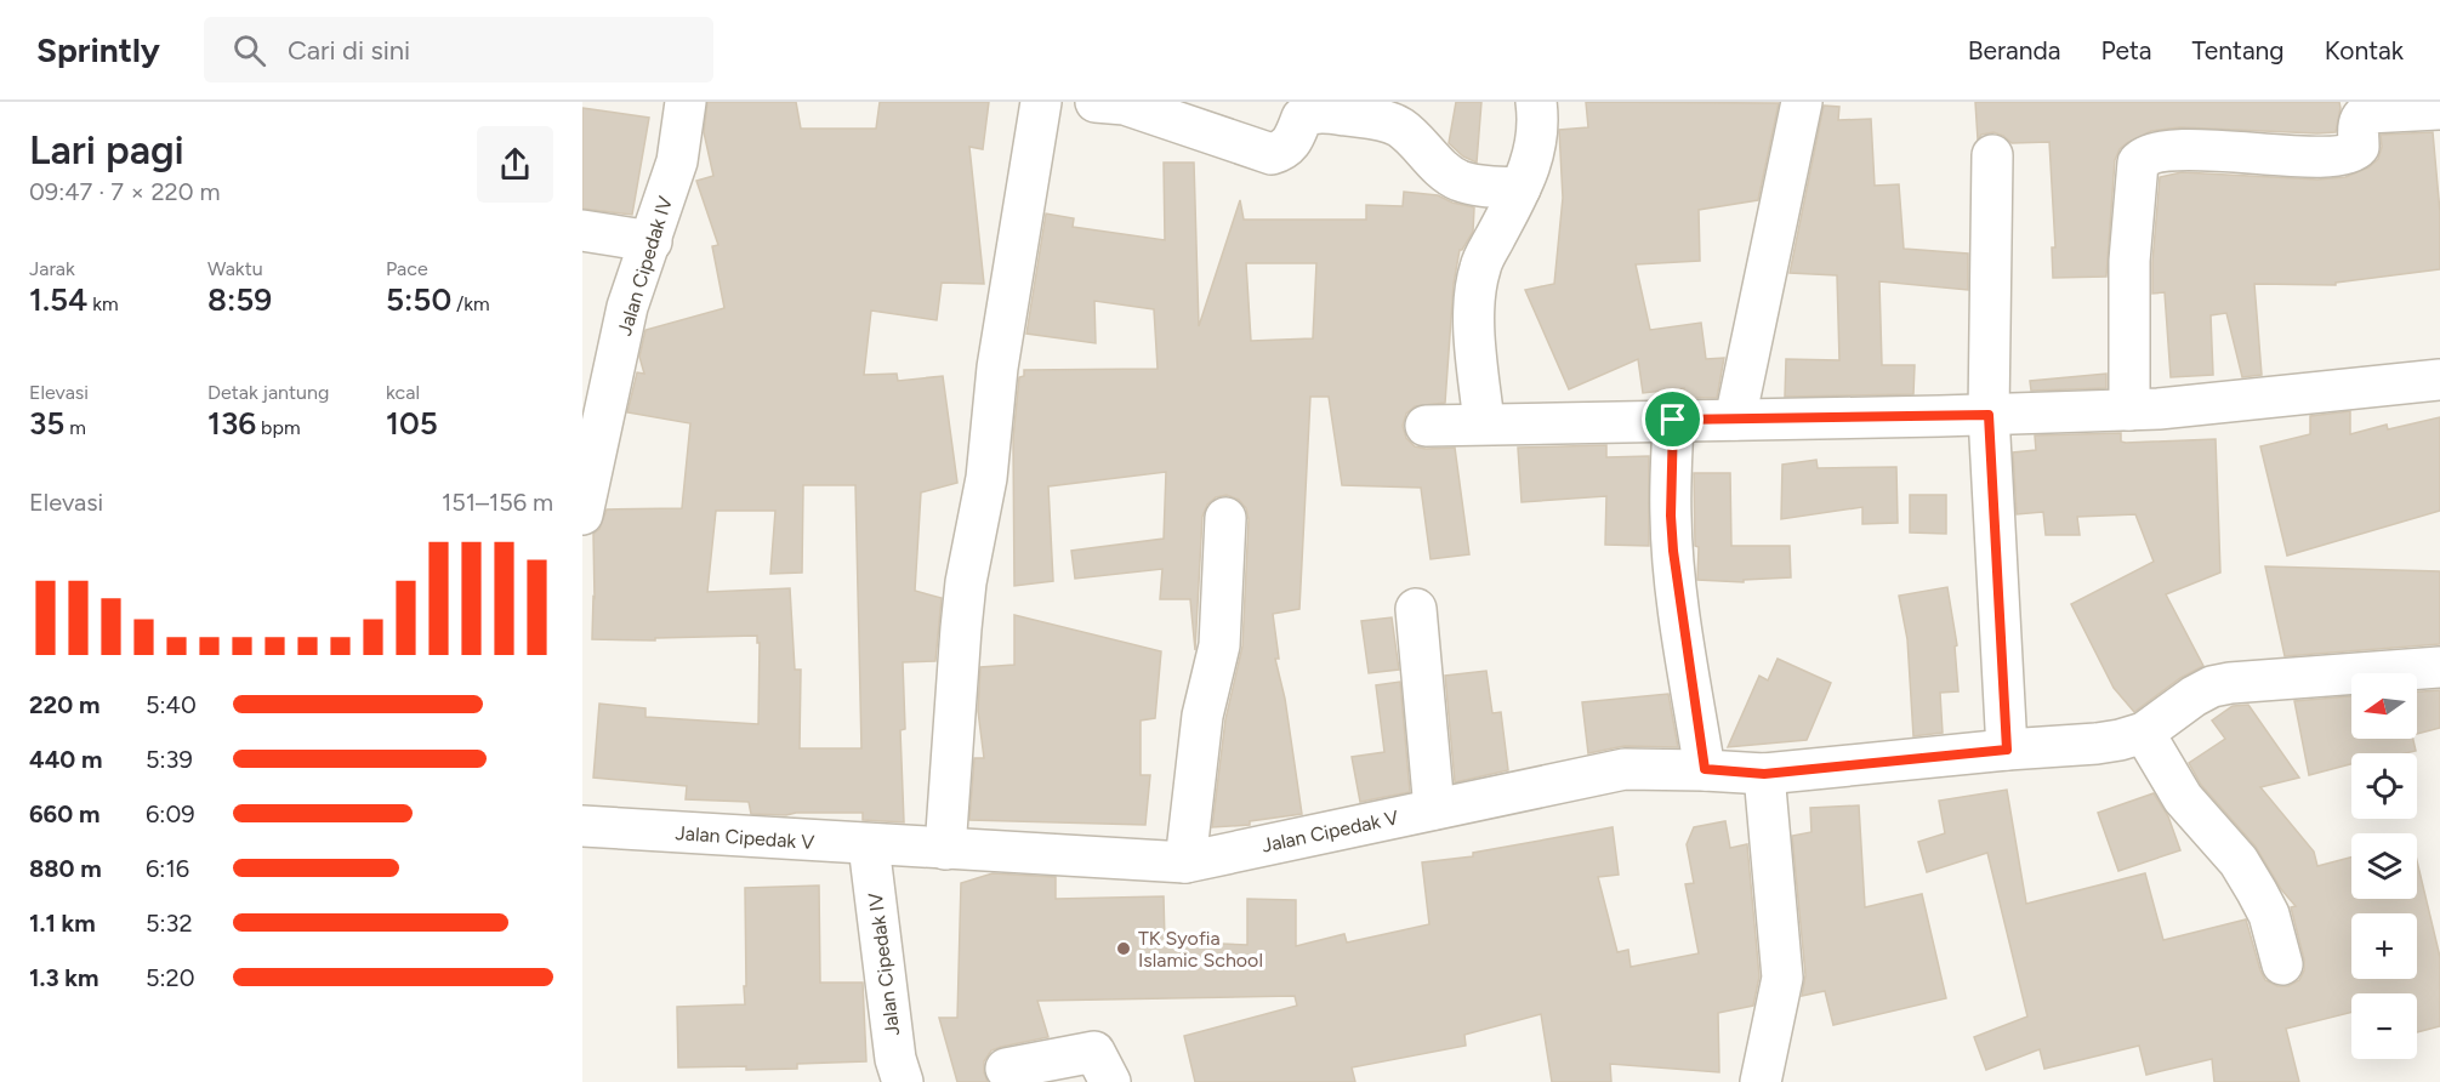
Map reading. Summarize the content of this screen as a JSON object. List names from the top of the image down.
{
  "streets": {
    "street": ["Jalan Cipedak IV", "Jalan Cipedak V"]
  },
  "crossings": [
    ["Jalan Cipedak IV", "Jalan Cipedak V"]
  ],
  "places": ["TK Syofia Islamic School"],
  "north": "left",
  "page": {
    "header": "Sprintly",
    "search": "Cari di sini",
    "nav": [
      "Beranda",
      "Peta",
      "Tentang",
      "Kontak"
    ],
    "heading": ["Lari pagi", "09:47 · 7 × 220 m"],
    "stats": [
      ["Jarak", "1.54 km"],
      ["Waktu", "8:59"],
      ["Pace", "5:50 /km"],
      ["Elevasi", "35 m"],
      ["Detak jantung", "136 bpm"],
      ["kcal", "105"]
    ],
    "chart": ["Elevasi", "151–156 m"],
    "map_buttons": ["+", "−"],
    "list": [
      {
        "name": "220 m",
        "note": "5:40"
      },
      {
        "name": "440 m",
        "note": "5:39"
      },
      {
        "name": "660 m",
        "note": "6:09"
      },
      {
        "name": "880 m",
        "note": "6:16"
      },
      {
        "name": "1.1 km",
        "note": "5:32"
      },
      {
        "name": "1.3 km",
        "note": "5:20"
      }
    ]
  }
}
